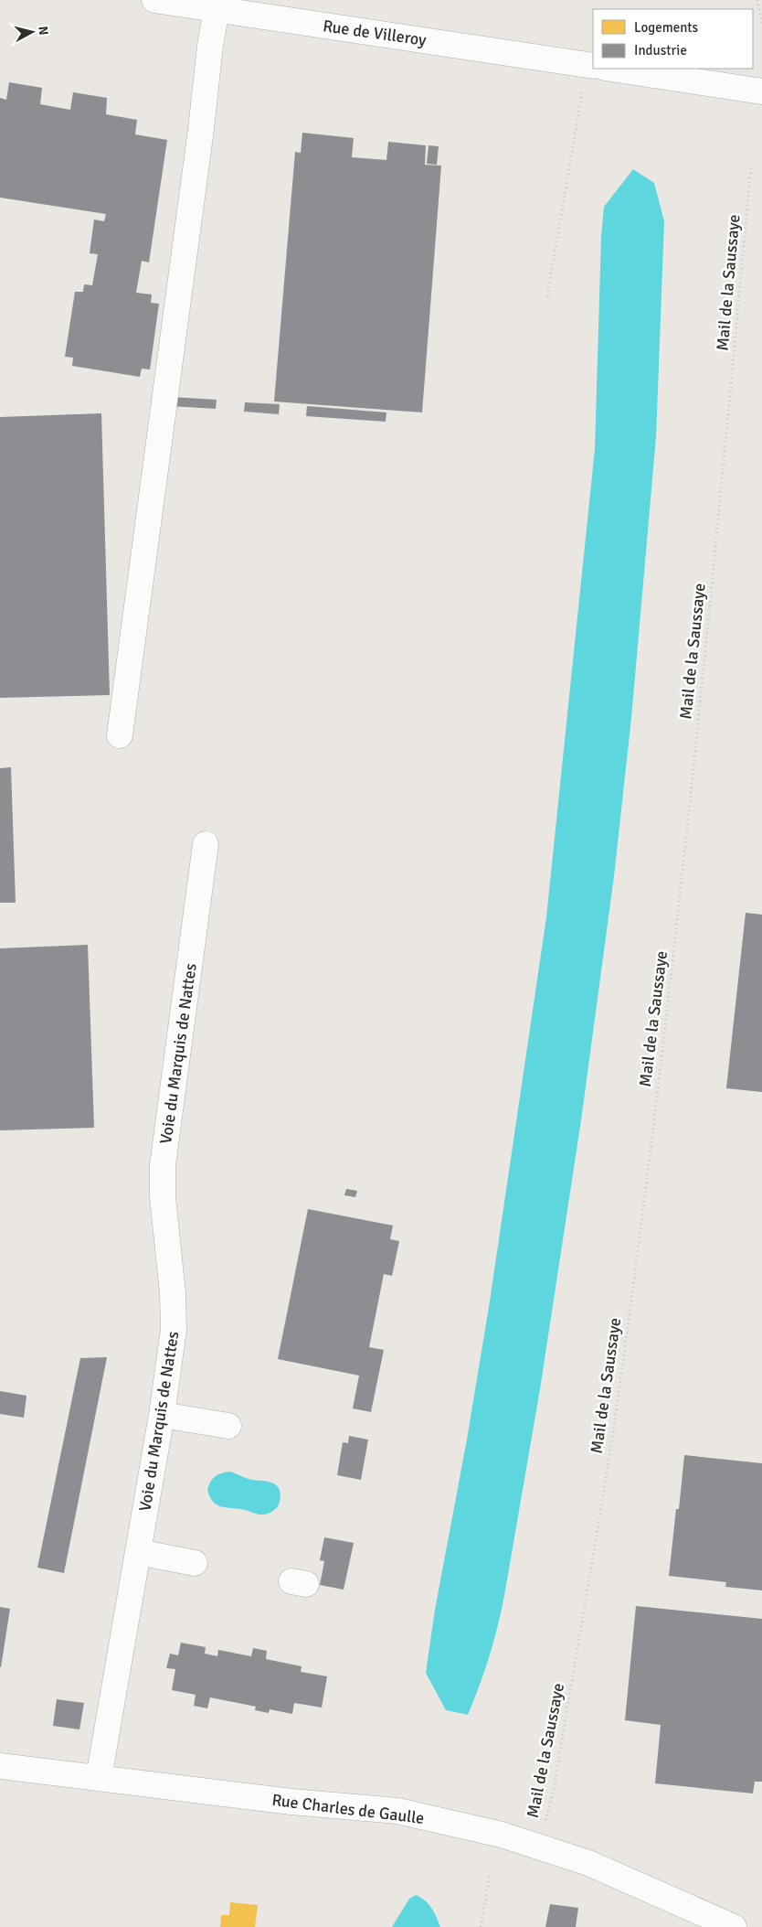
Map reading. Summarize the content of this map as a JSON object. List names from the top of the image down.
{
  "streets": {
    "street": ["Rue de Villeroy", "Voie du Marquis de Nattes", "Rue Charles de Gaulle"],
    "path": ["Mail de la Saussaye"]
  },
  "crossings": [
    ["Voie du Marquis de Nattes", "Rue Charles de Gaulle"]
  ],
  "legend": ["Logements", "Industrie"],
  "north": "right"
}
